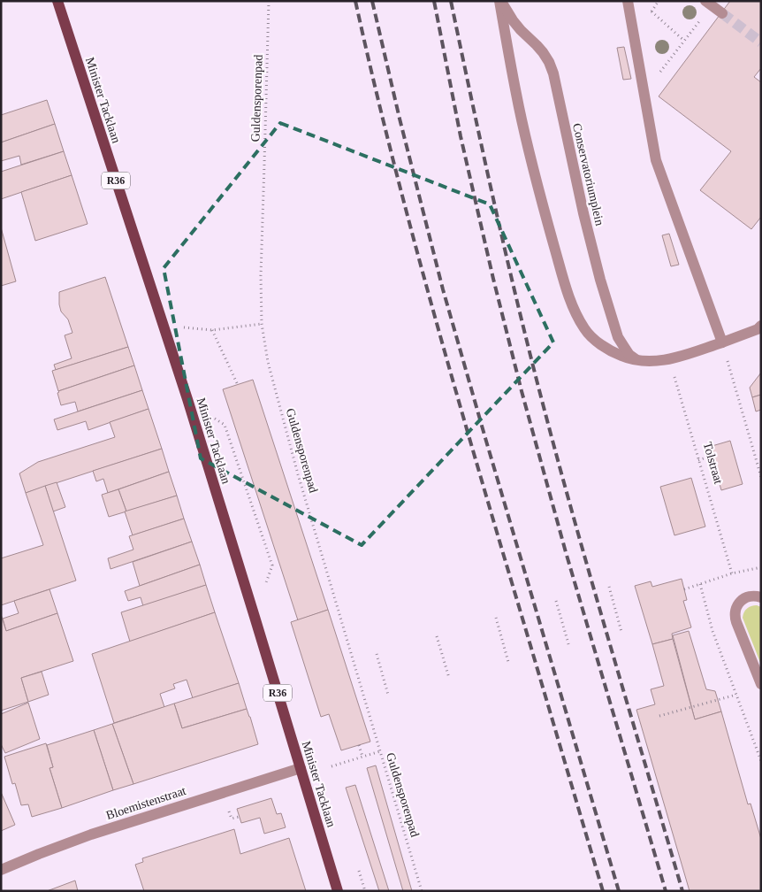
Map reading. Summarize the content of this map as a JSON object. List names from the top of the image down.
{
  "streets": {
    "main road": ["Minister Tacklaan", "R36"],
    "street": ["Conservatoriumplein", "Bloemistenstraat"],
    "path": ["Guldensporenpad", "Tolstraat"]
  },
  "crossings": [
    ["Minister Tacklaan", "Bloemistenstraat"]
  ]
}
